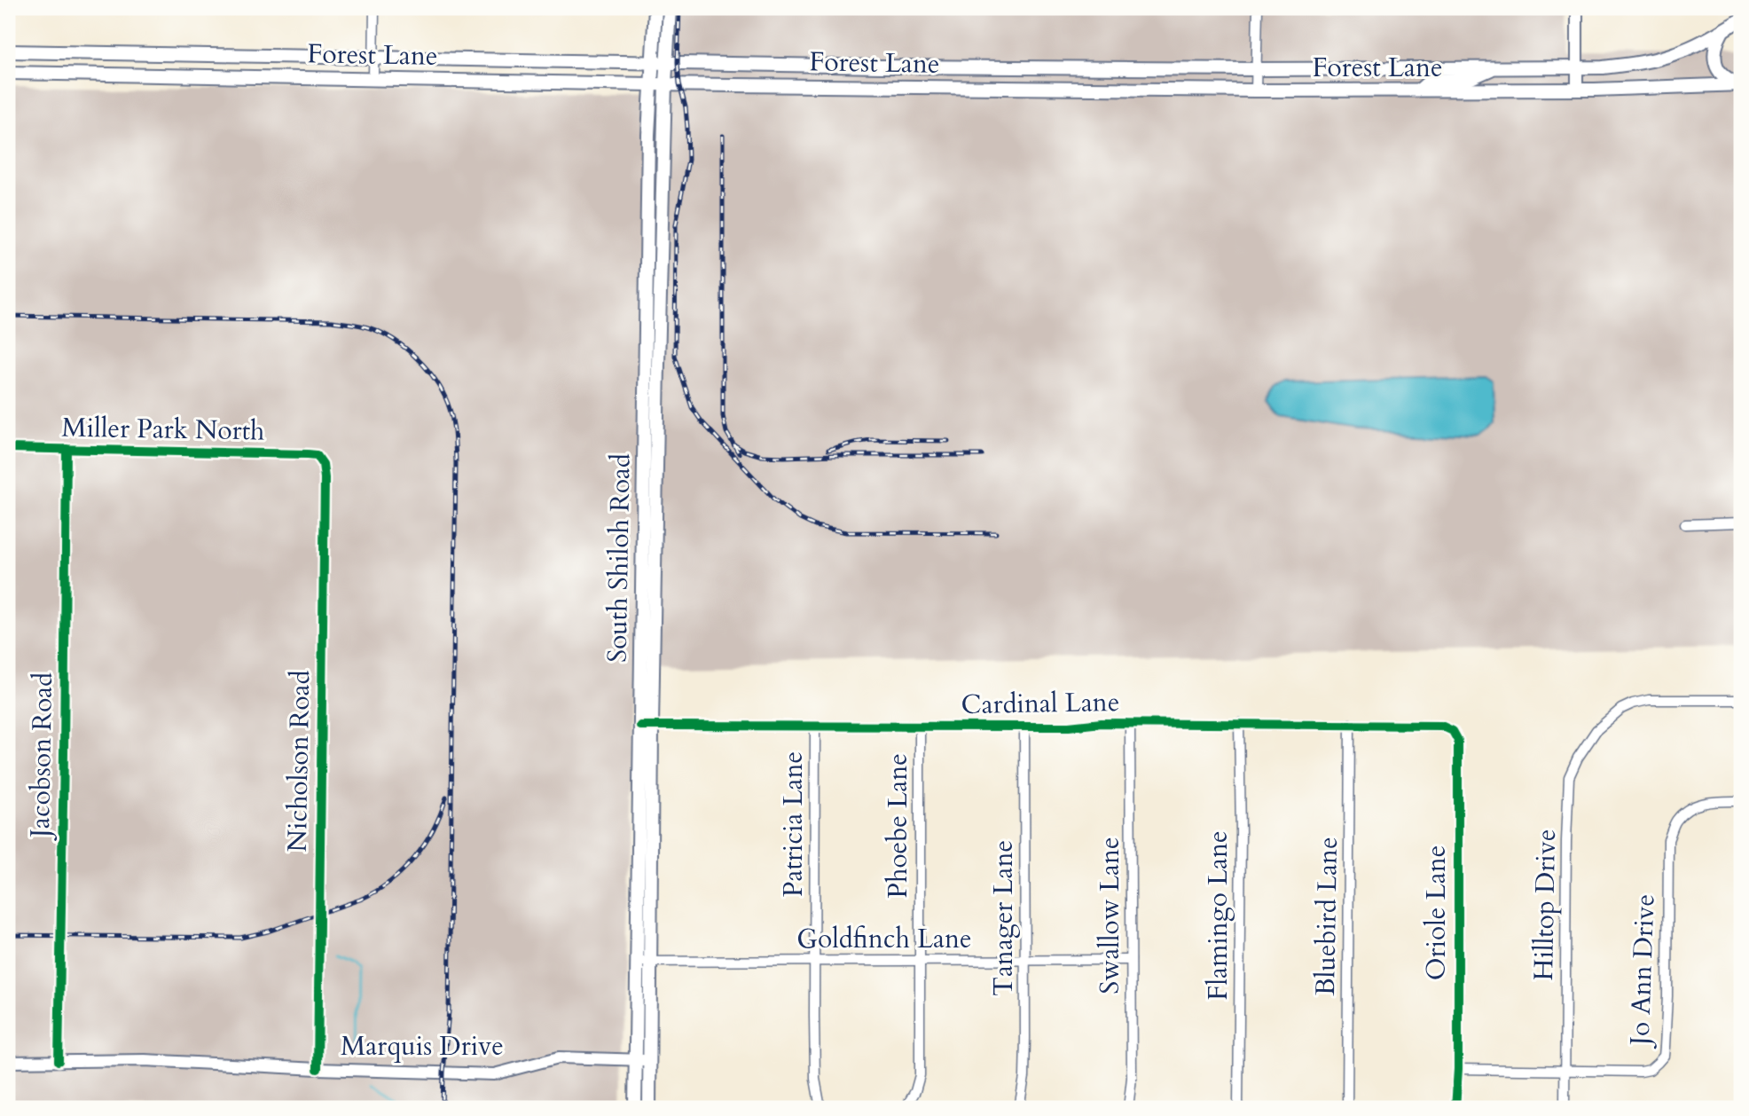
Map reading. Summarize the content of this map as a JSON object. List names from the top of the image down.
{
  "streets": {
    "main road": ["Forest Lane", "South Shiloh Road"],
    "street": [
      "Miller Park North",
      "Cardinal Lane",
      "Jacobson Road",
      "Nicholson Road",
      "Patricia Lane",
      "Phoebe Lane",
      "Hilltop Drive",
      "Oriole Lane",
      "Swallow Lane",
      "Flamingo Lane",
      "Bluebird Lane",
      "Tanager Lane",
      "Goldfinch Lane",
      "Jo Ann Drive",
      "Marquis Drive"
    ]
  },
  "crossings": [
    ["Forest Lane", "South Shiloh Road"],
    ["Miller Park North", "Jacobson Road"],
    ["Miller Park North", "Nicholson Road"],
    ["South Shiloh Road", "Cardinal Lane"],
    ["South Shiloh Road", "Goldfinch Lane"],
    ["South Shiloh Road", "Marquis Drive"],
    ["Cardinal Lane", "Patricia Lane"],
    ["Cardinal Lane", "Phoebe Lane"],
    ["Cardinal Lane", "Oriole Lane"],
    ["Cardinal Lane", "Swallow Lane"],
    ["Cardinal Lane", "Flamingo Lane"],
    ["Cardinal Lane", "Bluebird Lane"],
    ["Cardinal Lane", "Tanager Lane"],
    ["Jacobson Road", "Marquis Drive"],
    ["Nicholson Road", "Marquis Drive"],
    ["Patricia Lane", "Goldfinch Lane"],
    ["Phoebe Lane", "Goldfinch Lane"],
    ["Hilltop Drive", "Jo Ann Drive"],
    ["Oriole Lane", "Jo Ann Drive"],
    ["Swallow Lane", "Goldfinch Lane"],
    ["Tanager Lane", "Goldfinch Lane"]
  ]
}
